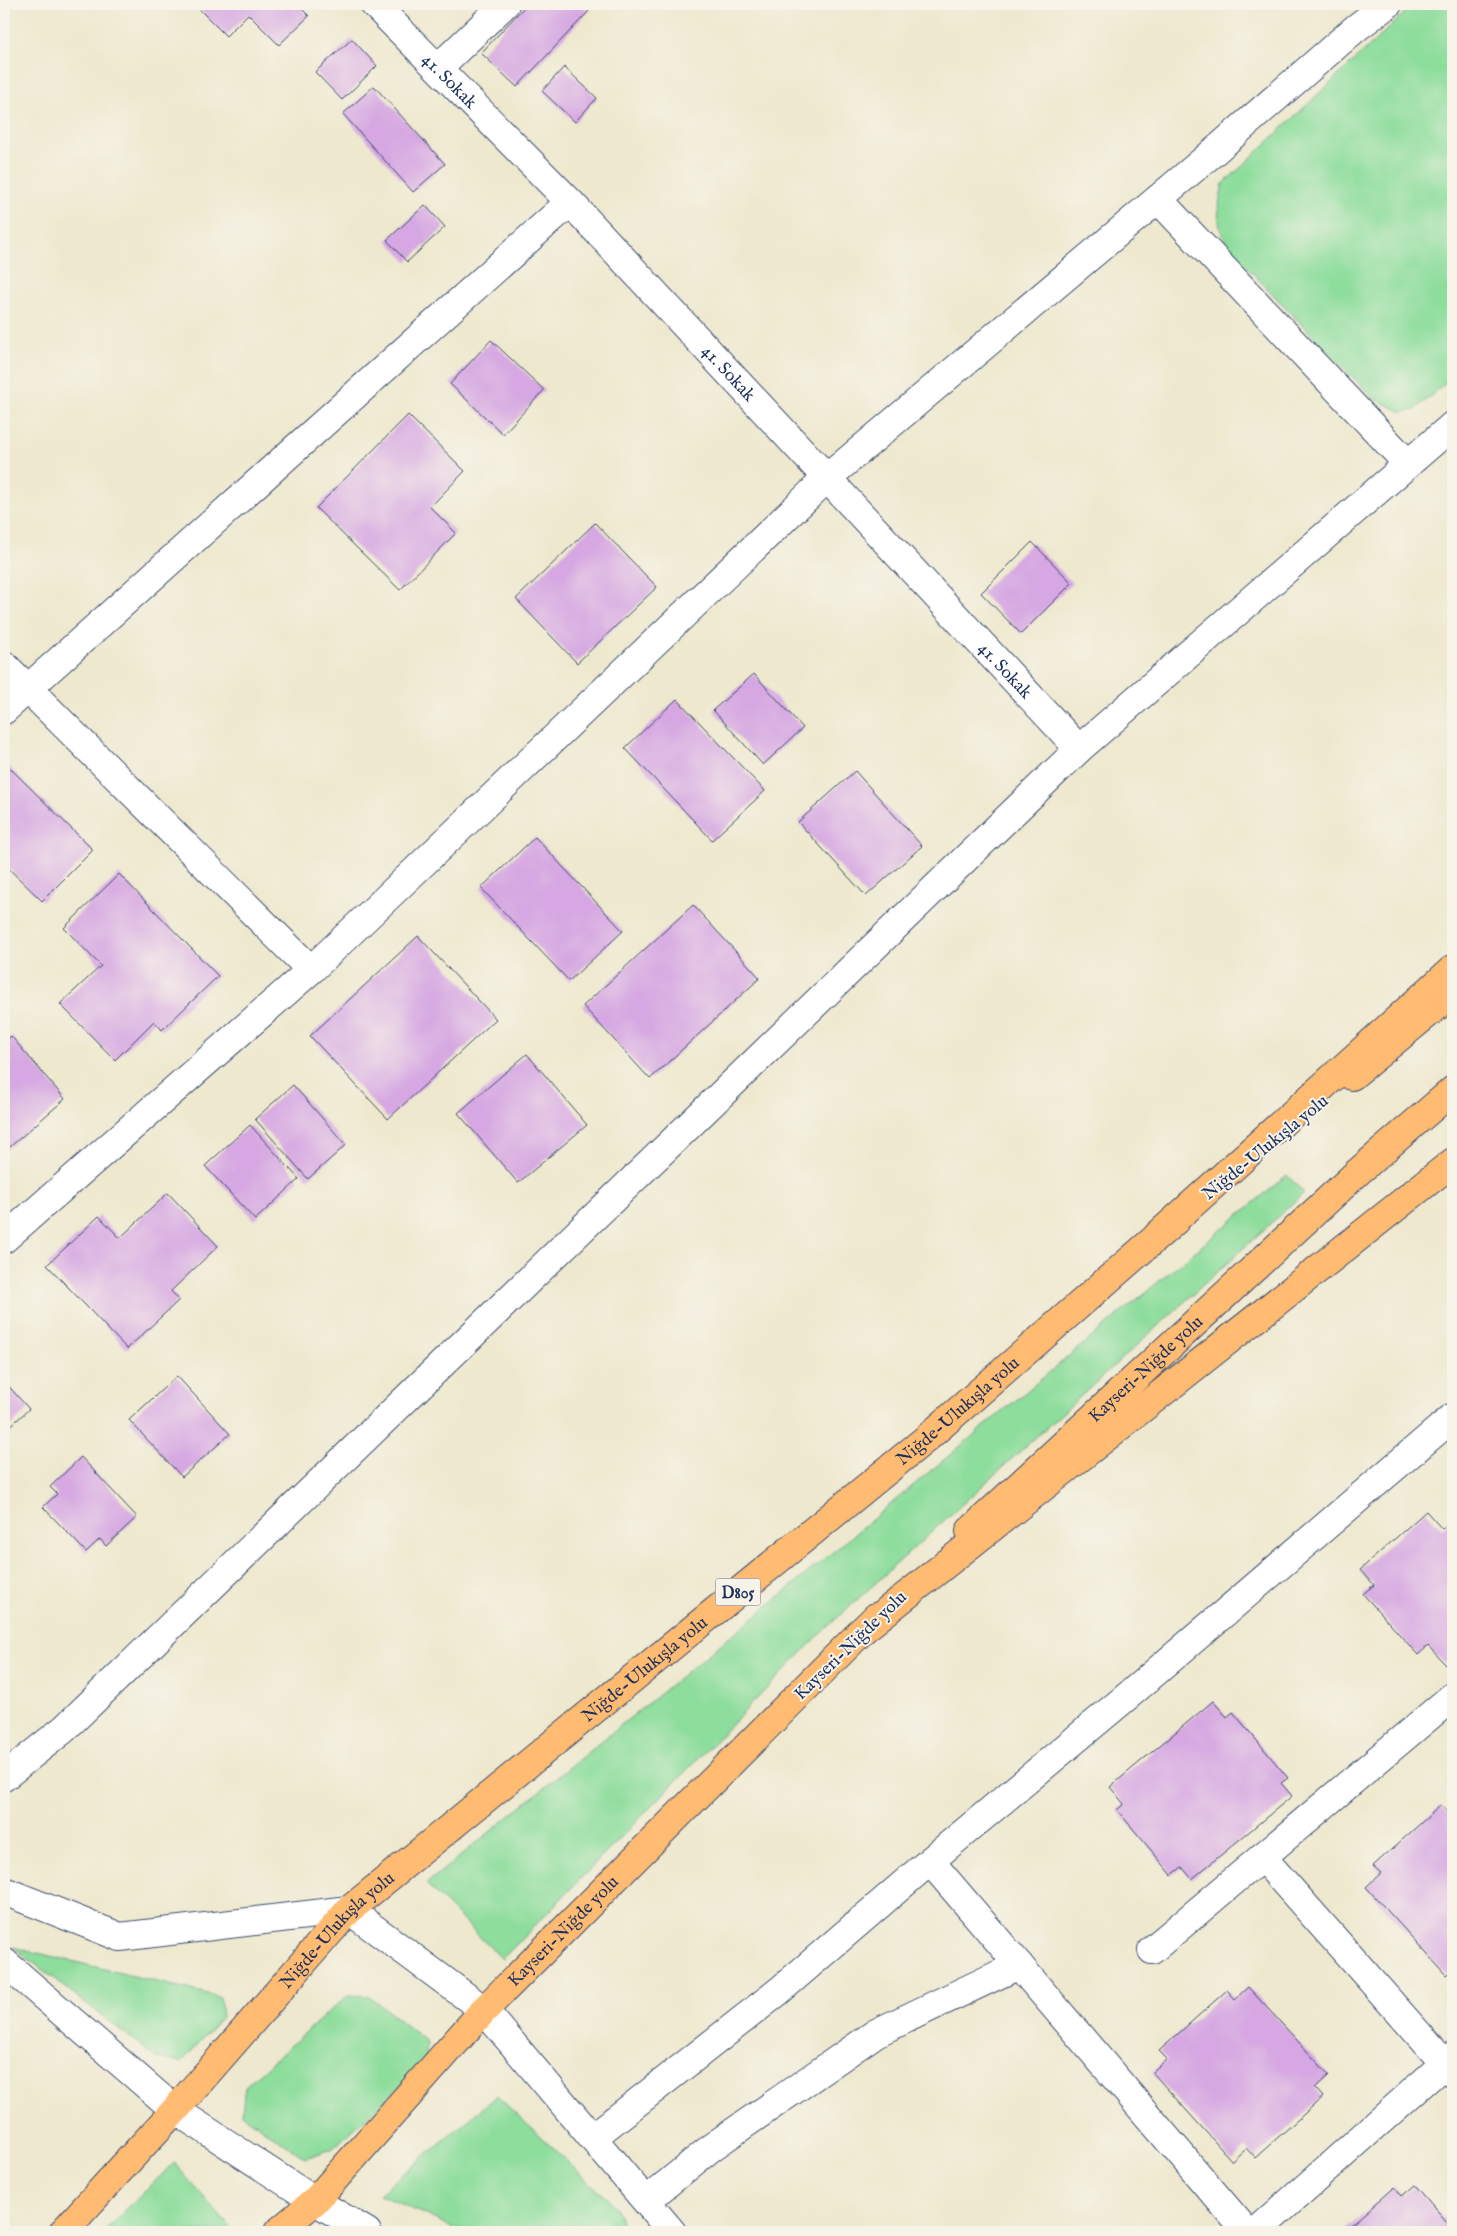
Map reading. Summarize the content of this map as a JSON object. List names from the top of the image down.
{
  "streets": {
    "highway": ["Niğde-Ulukışla yolu", "Kayseri-Niğde yolu", "D805"],
    "street": ["41. Sokak"]
  }
}
